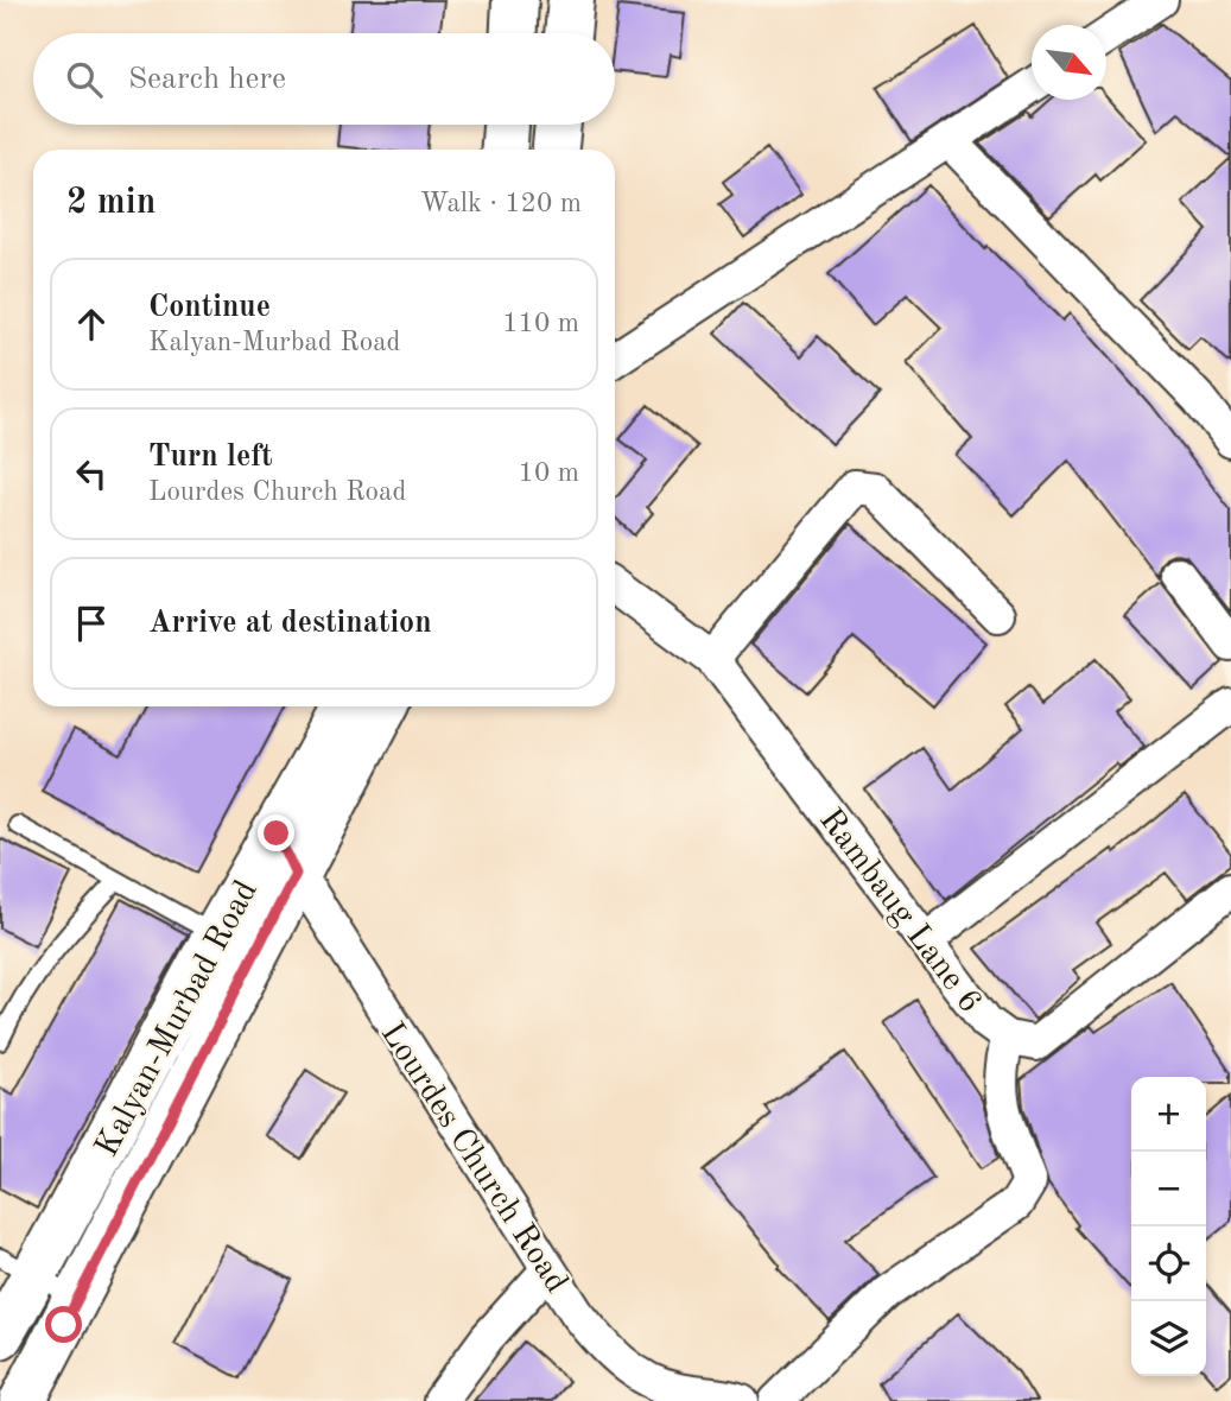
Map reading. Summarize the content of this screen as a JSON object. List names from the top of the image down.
{
  "streets": {
    "main road": ["Kalyan-Murbad Road"],
    "street": ["Rambaug Lane 6", "Lourdes Church Road"]
  },
  "crossings": [
    ["Kalyan-Murbad Road", "Lourdes Church Road"]
  ],
  "north": "bottom right",
  "page": {
    "search": "Search here",
    "heading": ["2 min", "Walk · 120 m"],
    "list": [
      ["Continue", "Kalyan-Murbad Road", "110 m"],
      ["Turn left", "Lourdes Church Road", "10 m"],
      "Arrive at destination"
    ],
    "map_buttons": ["+", "−"]
  }
}
